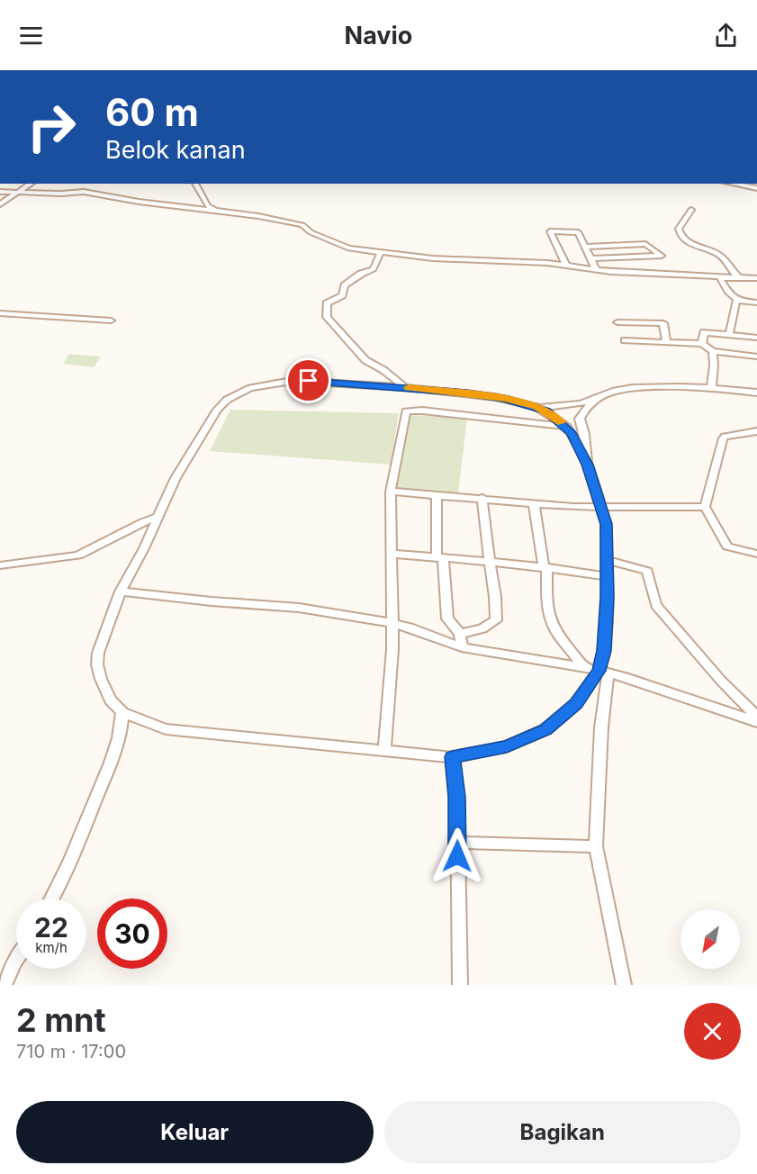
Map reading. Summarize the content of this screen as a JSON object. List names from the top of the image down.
{
  "north": "bottom left",
  "page": {
    "header": "Navio",
    "turn": ["60 m", "Belok kanan"],
    "speed": "22 km/h",
    "limit": "30",
    "heading": ["2 mnt", "710 m · 17:00"],
    "buttons": ["Keluar", "Bagikan"]
  }
}
